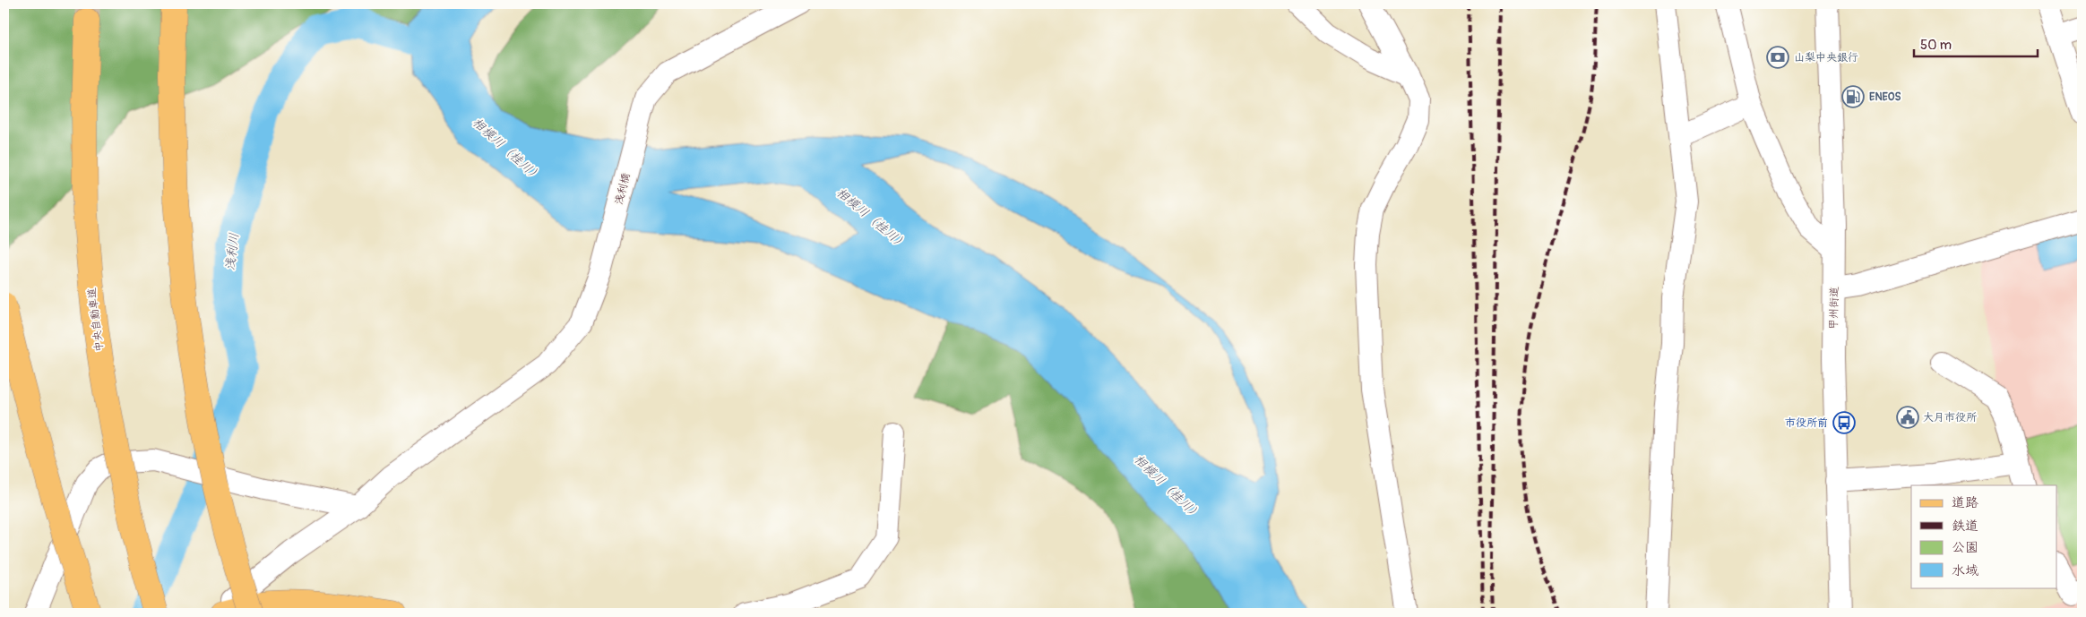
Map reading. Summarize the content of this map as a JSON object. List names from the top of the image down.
{
  "streets": {
    "main road": ["中央自動車道"],
    "street": ["浅利橋", "甲州街道"]
  },
  "water": ["相模川（桂川）", "浅利川"],
  "places": {
    "bank": ["山梨中央銀行"],
    "fuel station": ["ENEOS"],
    "public building": ["大月市役所"],
    "bus stop": ["市役所前"]
  },
  "legend": [
    "道路",
    "鉄道",
    "公園",
    "水域"
  ],
  "scale_bar": "50 m"
}
